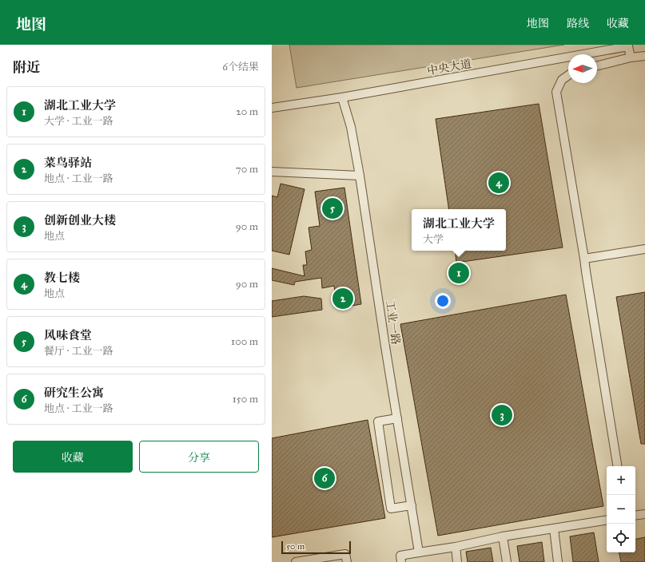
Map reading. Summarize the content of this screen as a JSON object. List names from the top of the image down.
{
  "streets": {
    "street": ["中央大道", "工业一路"]
  },
  "crossings": [
    ["中央大道", "工业一路"]
  ],
  "scale_bar": "50 m",
  "north": "left",
  "page": {
    "header": "地图",
    "nav": ["地图", "路线", "收藏"],
    "heading": ["附近", "6个结果"],
    "list": [
      {
        "mark": "1",
        "name": "湖北工业大学",
        "note": "大学 · 工业一路",
        "value": "20 m"
      },
      {
        "mark": "2",
        "name": "菜鸟驿站",
        "note": "地点 · 工业一路",
        "value": "70 m"
      },
      {
        "mark": "3",
        "name": "创新创业大楼",
        "note": "地点",
        "value": "90 m"
      },
      {
        "mark": "4",
        "name": "教七楼",
        "note": "地点",
        "value": "90 m"
      },
      {
        "mark": "5",
        "name": "风味食堂",
        "note": "餐厅 · 工业一路",
        "value": "100 m"
      },
      {
        "mark": "6",
        "name": "研究生公寓",
        "note": "地点 · 工业一路",
        "value": "150 m"
      }
    ],
    "pins": [
      "4",
      "5",
      "1",
      "2",
      "3",
      "6"
    ],
    "popup": ["湖北工业大学", "大学"],
    "buttons": ["收藏", "分享"],
    "map_buttons": ["+", "−"],
    "scale": "50 m"
  }
}
